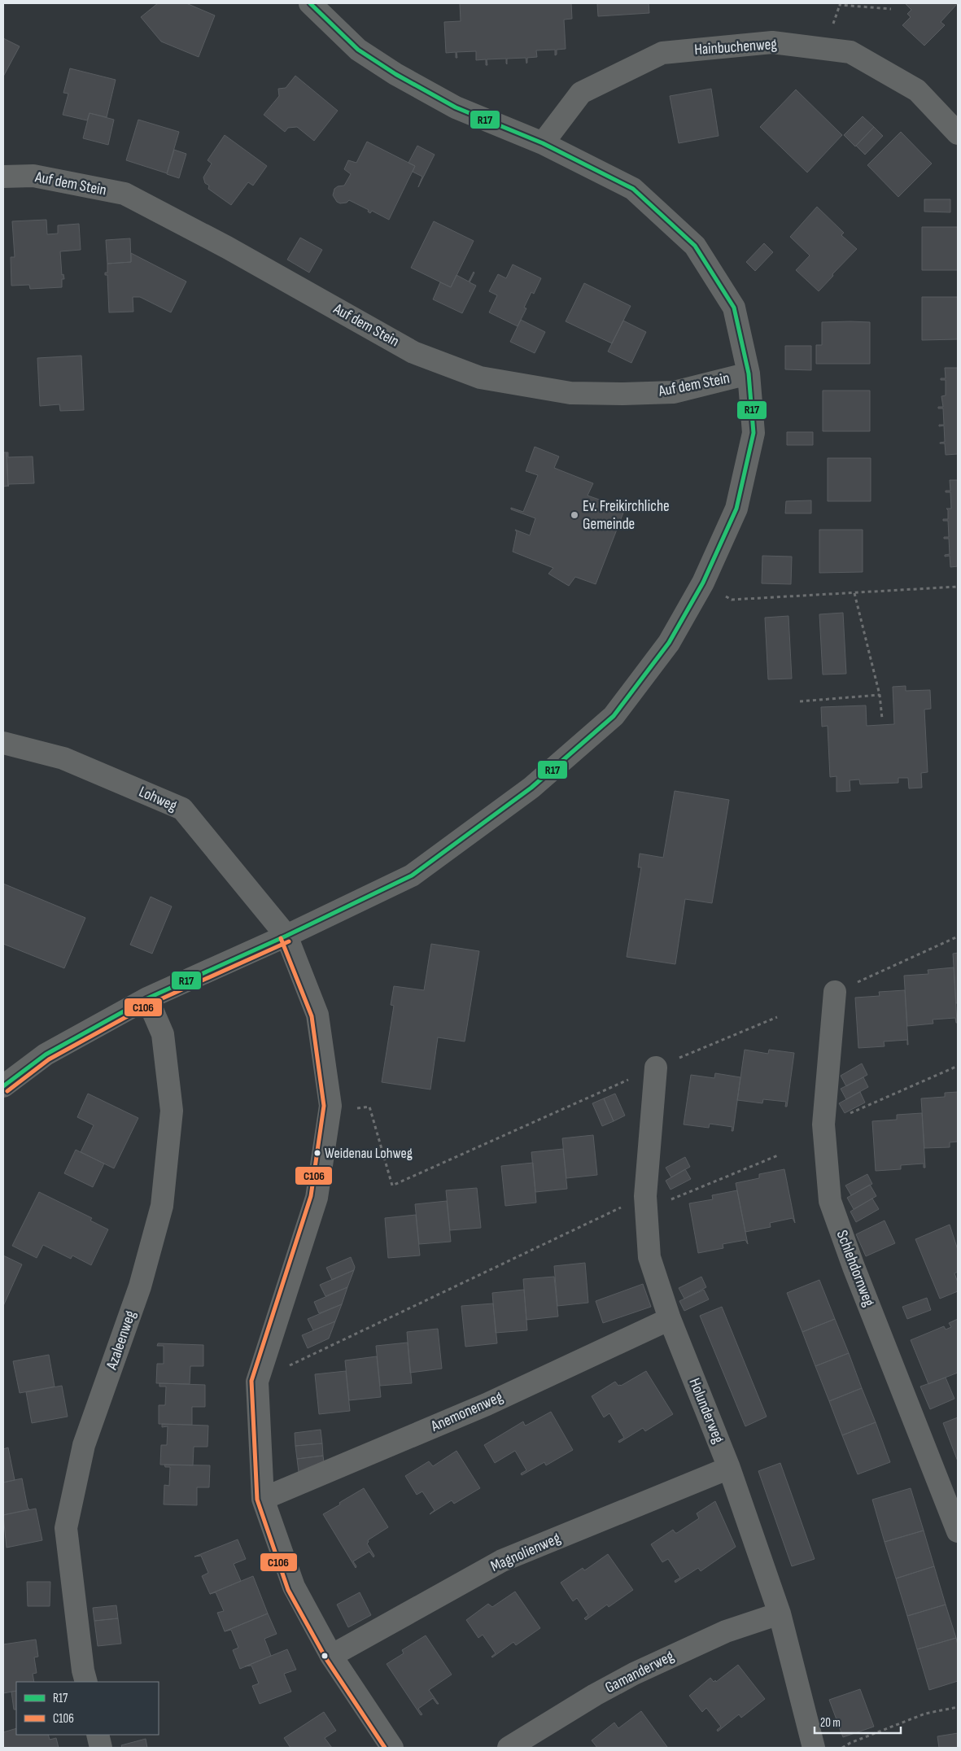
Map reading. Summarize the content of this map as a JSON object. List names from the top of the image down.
{
  "streets": {
    "street": [
      "Hainbuchenweg",
      "Auf dem Stein",
      "Lohweg",
      "Schlehdornweg",
      "Azaleenweg",
      "Holunderweg",
      "Anemonenweg",
      "Magnolienweg",
      "Gamanderweg"
    ]
  },
  "crossings": [
    ["Lohweg", "Anemonenweg"],
    ["Lohweg", "Magnolienweg"],
    ["Holunderweg", "Anemonenweg"],
    ["Holunderweg", "Magnolienweg"],
    ["Holunderweg", "Gamanderweg"]
  ],
  "places": ["Ev. Freikirchliche Gemeinde", "Weidenau Lohweg"],
  "lines": ["transit line R17", "transit line C106"],
  "legend": ["R17", "C106"],
  "scale_bar": "20 m"
}
